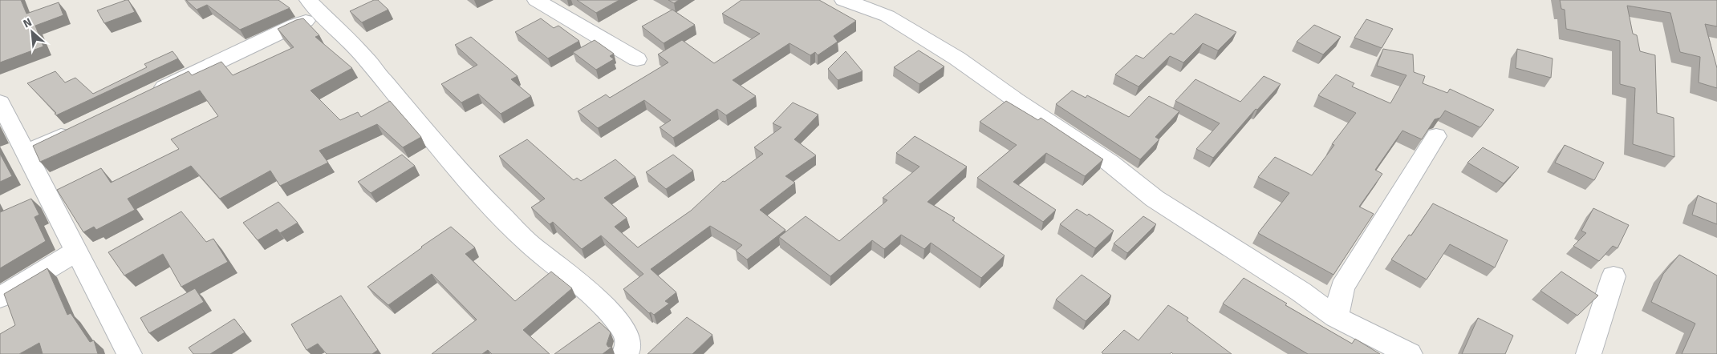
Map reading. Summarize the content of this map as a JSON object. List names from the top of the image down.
{
  "north": "top left"
}
